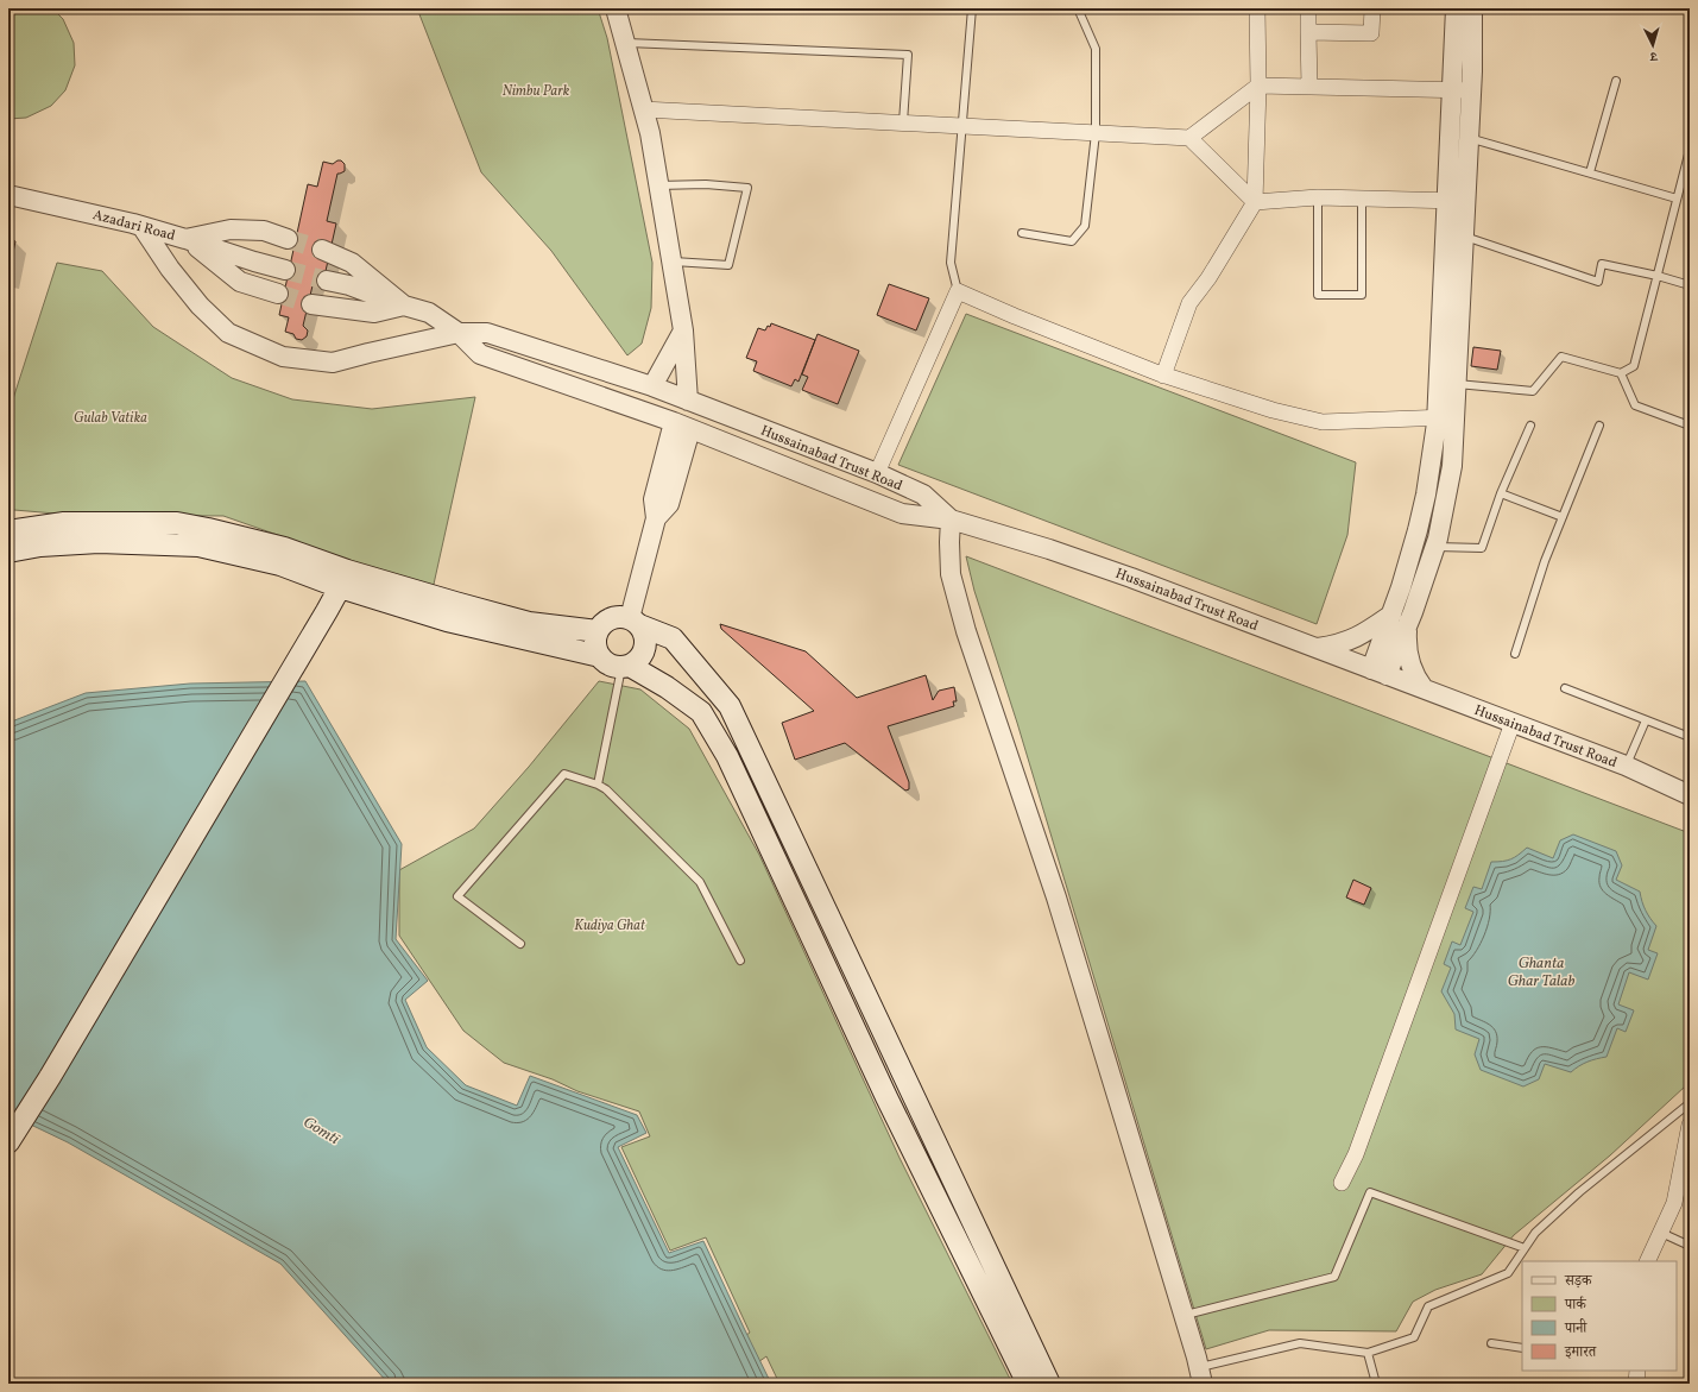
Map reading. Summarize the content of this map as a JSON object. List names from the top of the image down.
{
  "streets": {
    "street": ["Azadari Road", "Hussainabad Trust Road"]
  },
  "crossings": [
    ["Azadari Road", "Hussainabad Trust Road"]
  ],
  "water": ["Ghanta Ghar Talab", "Gomtī"],
  "parks": ["Nimbu Park", "Gulab Vatika", "Kudiya Ghat"],
  "legend": [
    "सड़क",
    "पार्क",
    "पानी",
    "इमारत"
  ],
  "north": "bottom"
}
